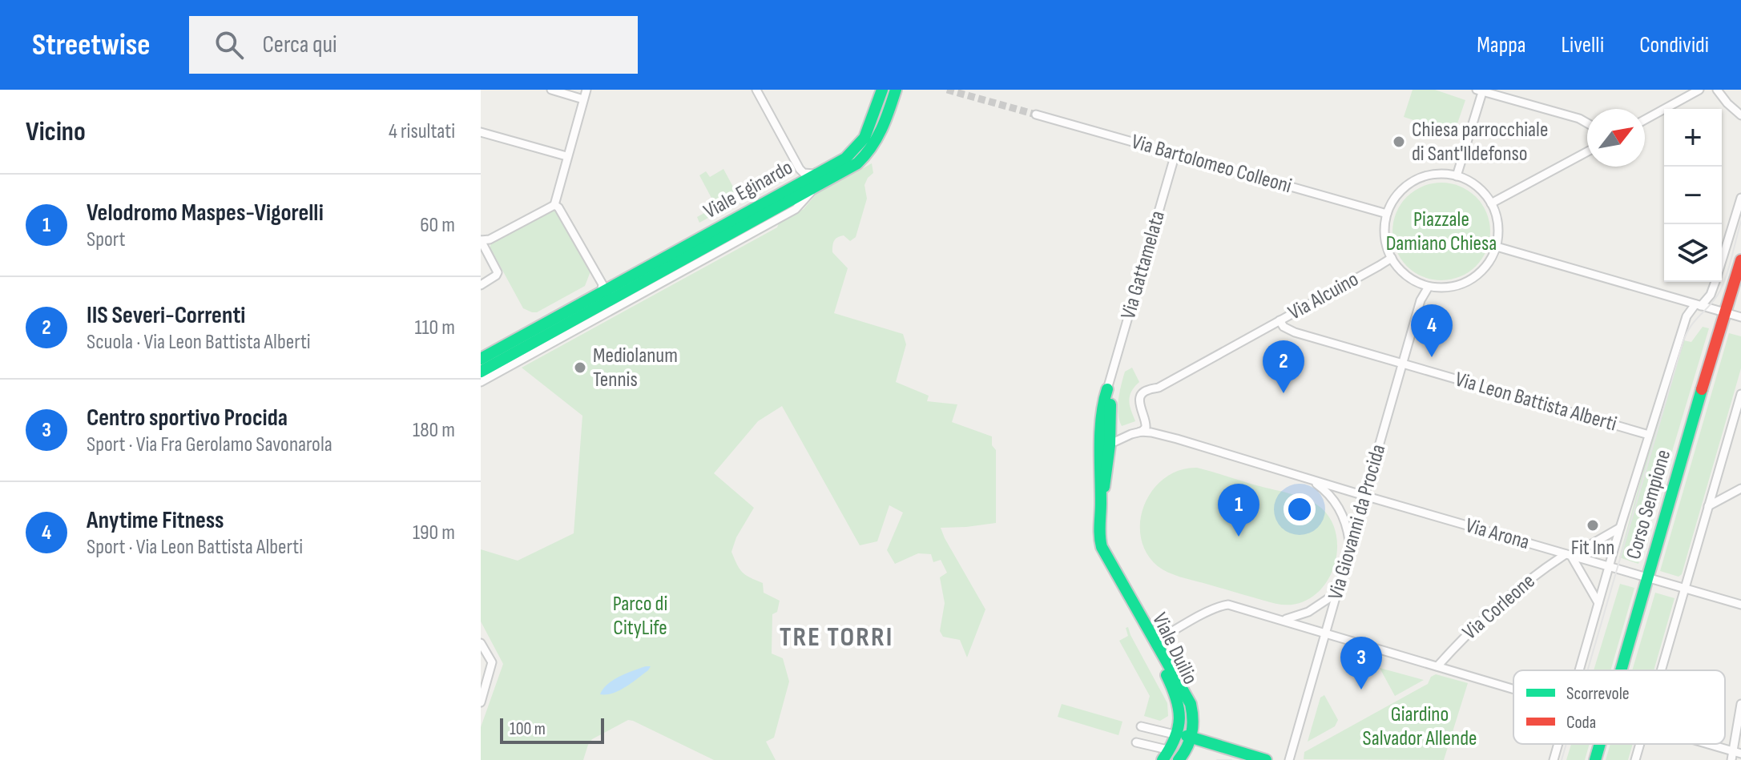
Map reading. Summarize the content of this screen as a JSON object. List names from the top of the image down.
{
  "streets": {
    "main road": ["Viale Eginardo", "Corso Sempione", "Viale Duilio"],
    "street": [
      "Via Bartolomeo Colleoni",
      "Via Gattamelata",
      "Via Alcuino",
      "Via Leon Battista Alberti",
      "Via Giovanni da Procida",
      "Via Arona",
      "Via Corleone"
    ]
  },
  "crossings": [
    ["Via Bartolomeo Colleoni", "Via Gattamelata"],
    ["Via Bartolomeo Colleoni", "Via Alcuino"],
    ["Via Bartolomeo Colleoni", "Via Giovanni da Procida"],
    ["Via Gattamelata", "Viale Duilio"],
    ["Via Alcuino", "Via Leon Battista Alberti"],
    ["Via Alcuino", "Via Giovanni da Procida"],
    ["Via Alcuino", "Via Arona"],
    ["Via Leon Battista Alberti", "Corso Sempione"],
    ["Via Leon Battista Alberti", "Via Giovanni da Procida"],
    ["Corso Sempione", "Via Arona"],
    ["Corso Sempione", "Via Corleone"],
    ["Via Giovanni da Procida", "Via Arona"],
    ["Via Arona", "Via Corleone"]
  ],
  "districts": ["TRE TORRI"],
  "parks": ["Piazzale Damiano Chiesa", "Parco di CityLife", "Giardino Salvador Allende"],
  "places": ["Chiesa parrocchiale di Sant'Ildefonso", "Mediolanum Tennis", "Fit Inn"],
  "legend": ["Scorrevole", "Coda"],
  "scale_bar": "100 m",
  "north": "top right",
  "page": {
    "header": "Streetwise",
    "search": "Cerca qui",
    "nav": ["Mappa", "Livelli", "Condividi"],
    "heading": ["Vicino", "4 risultati"],
    "map_buttons": ["+", "−"],
    "list": [
      {
        "mark": "1",
        "name": "Velodromo Maspes-Vigorelli",
        "note": "Sport",
        "value": "60 m"
      },
      {
        "mark": "2",
        "name": "IIS Severi-Correnti",
        "note": "Scuola · Via Leon Battista Alberti",
        "value": "110 m"
      },
      {
        "mark": "3",
        "name": "Centro sportivo Procida",
        "note": "Sport · Via Fra Gerolamo Savonarola",
        "value": "180 m"
      },
      {
        "mark": "4",
        "name": "Anytime Fitness",
        "note": "Sport · Via Leon Battista Alberti",
        "value": "190 m"
      }
    ],
    "pins": [
      "4",
      "2",
      "1",
      "3"
    ],
    "scale": "100 m"
  }
}
